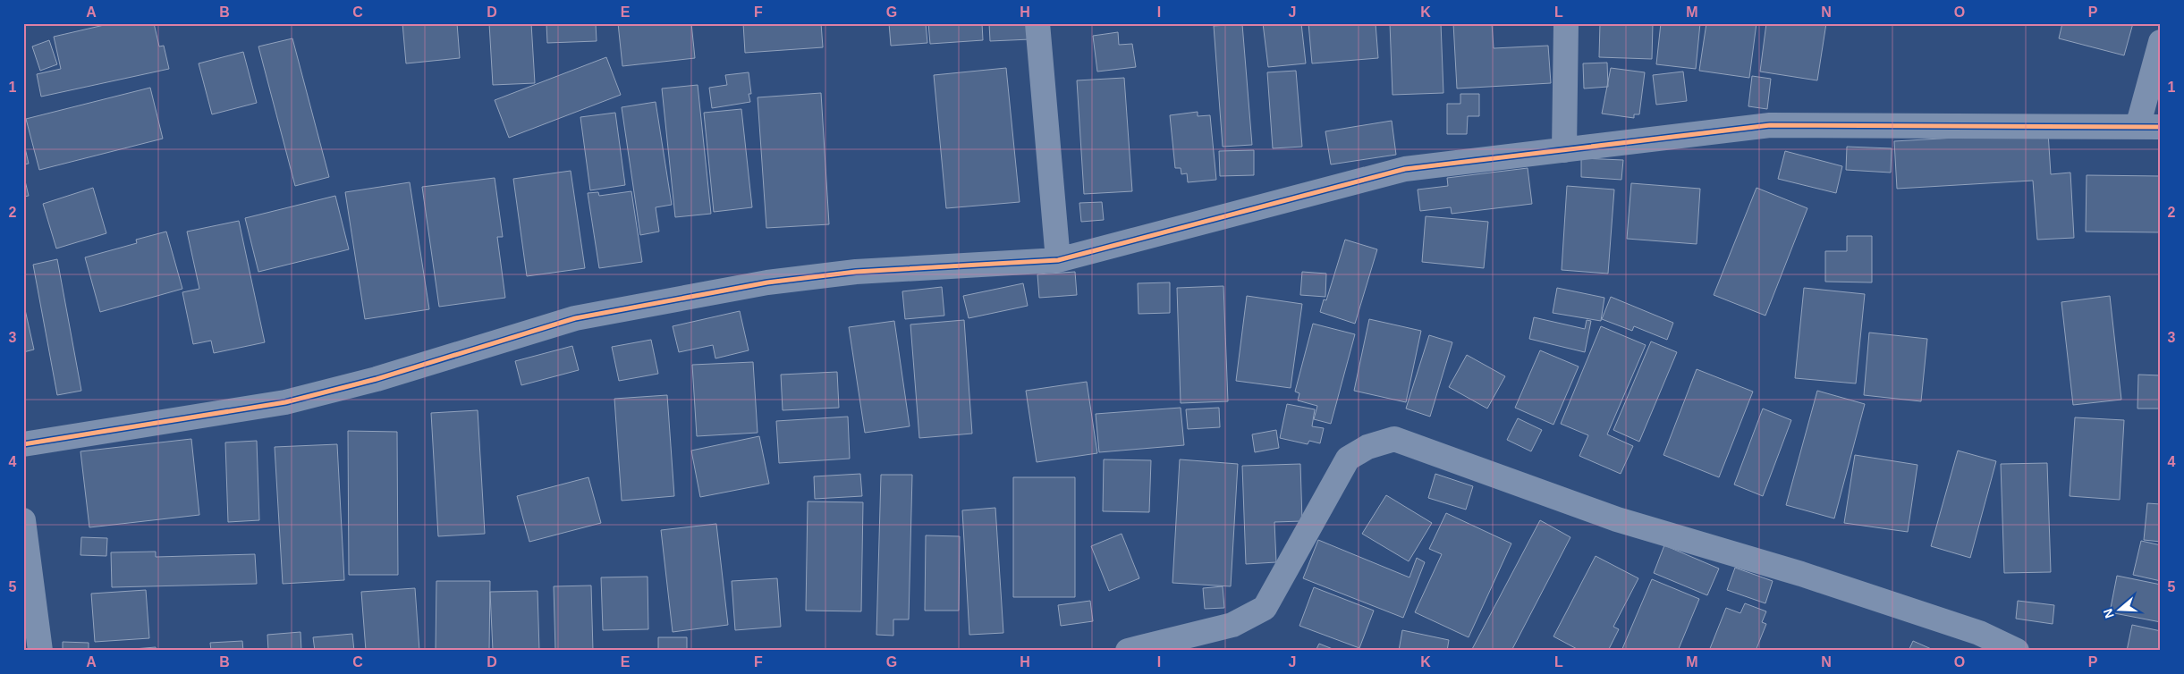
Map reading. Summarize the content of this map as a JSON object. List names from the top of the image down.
{
  "north": "left",
  "grid": {
    "columns": [
      "A",
      "B",
      "C",
      "D",
      "E",
      "F",
      "G",
      "H",
      "I",
      "J",
      "K",
      "L",
      "M",
      "N",
      "O",
      "P"
    ],
    "rows": [
      "1",
      "2",
      "3",
      "4",
      "5"
    ]
  }
}
